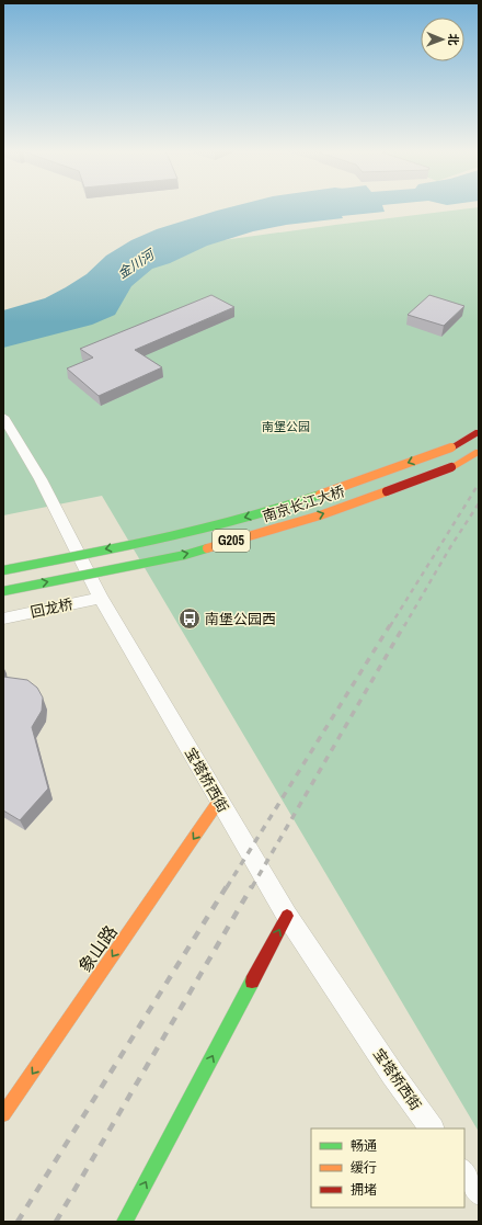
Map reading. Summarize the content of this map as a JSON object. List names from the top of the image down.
{
  "streets": {
    "main road": ["南京长江大桥", "G205", "象山路"],
    "street": ["回龙桥", "宝塔桥西街"]
  },
  "crossings": [
    ["回龙桥", "宝塔桥西街"],
    ["宝塔桥西街", "象山路"]
  ],
  "one_way": ["象山路"],
  "water": ["金川河"],
  "parks": ["南堡公园"],
  "places": {
    "bus stop": ["南堡公园西"]
  },
  "legend": ["畅通", "缓行", "拥堵"],
  "north": "right"
}
